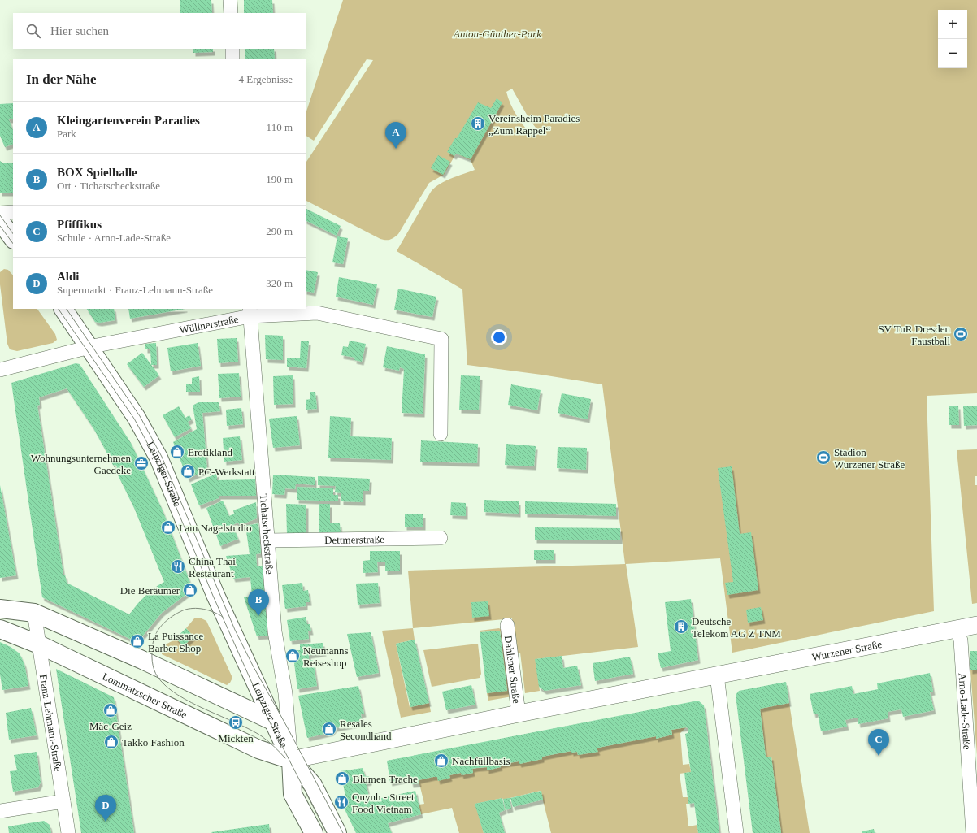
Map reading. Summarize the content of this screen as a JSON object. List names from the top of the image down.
{
  "streets": {
    "main road": ["Leipziger Straße", "Lommatzscher Straße"],
    "street": [
      "Wüllnerstraße",
      "Tichatscheckstraße",
      "Dettmerstraße",
      "Wurzener Straße",
      "Dahlener Straße",
      "Arno-Lade-Straße",
      "Franz-Lehmann-Straße"
    ]
  },
  "crossings": [
    ["Wüllnerstraße", "Leipziger Straße"],
    ["Wüllnerstraße", "Tichatscheckstraße"],
    ["Leipziger Straße", "Tichatscheckstraße"],
    ["Leipziger Straße", "Wurzener Straße"],
    ["Leipziger Straße", "Lommatzscher Straße"],
    ["Tichatscheckstraße", "Dettmerstraße"],
    ["Tichatscheckstraße", "Wurzener Straße"],
    ["Tichatscheckstraße", "Lommatzscher Straße"],
    ["Wurzener Straße", "Dahlener Straße"],
    ["Wurzener Straße", "Lommatzscher Straße"],
    ["Wurzener Straße", "Arno-Lade-Straße"],
    ["Lommatzscher Straße", "Franz-Lehmann-Straße"]
  ],
  "parks": ["Anton-Günther-Park"],
  "places": {
    "building": ["Vereinsheim Paradies „Zum Rappel“", "Deutsche Telekom AG Z TNM"],
    "sports": ["SV TuR Dresden Faustball", "Stadion Wurzener Straße"],
    "shop": [
      "Erotikland",
      "PC-Werkstatt",
      "I am Nagelstudio",
      "Die Beräumer",
      "La Puissance Barber Shop",
      "Neumanns Reiseshop",
      "Mäc-Geiz",
      "Resales Secondhand",
      "Takko Fashion",
      "Nachfüllbasis",
      "Blumen Trache"
    ],
    "office": ["Wohnungsunternehmen Gaedeke"],
    "restaurant": ["China Thai Restaurant", "Quynh - Street Food Vietnam"],
    "bus stop": ["Mickten"]
  },
  "page": {
    "map_buttons": ["+", "−"],
    "search": "Hier suchen",
    "heading": ["In der Nähe", "4 Ergebnisse"],
    "list": [
      {
        "mark": "A",
        "name": "Kleingartenverein Paradies",
        "note": "Park",
        "value": "110 m"
      },
      {
        "mark": "B",
        "name": "BOX Spielhalle",
        "note": "Ort · Tichatscheckstraße",
        "value": "190 m"
      },
      {
        "mark": "C",
        "name": "Pfiffikus",
        "note": "Schule · Arno-Lade-Straße",
        "value": "290 m"
      },
      {
        "mark": "D",
        "name": "Aldi",
        "note": "Supermarkt · Franz-Lehmann-Straße",
        "value": "320 m"
      }
    ],
    "pins": [
      "A",
      "B",
      "C",
      "D"
    ]
  }
}
